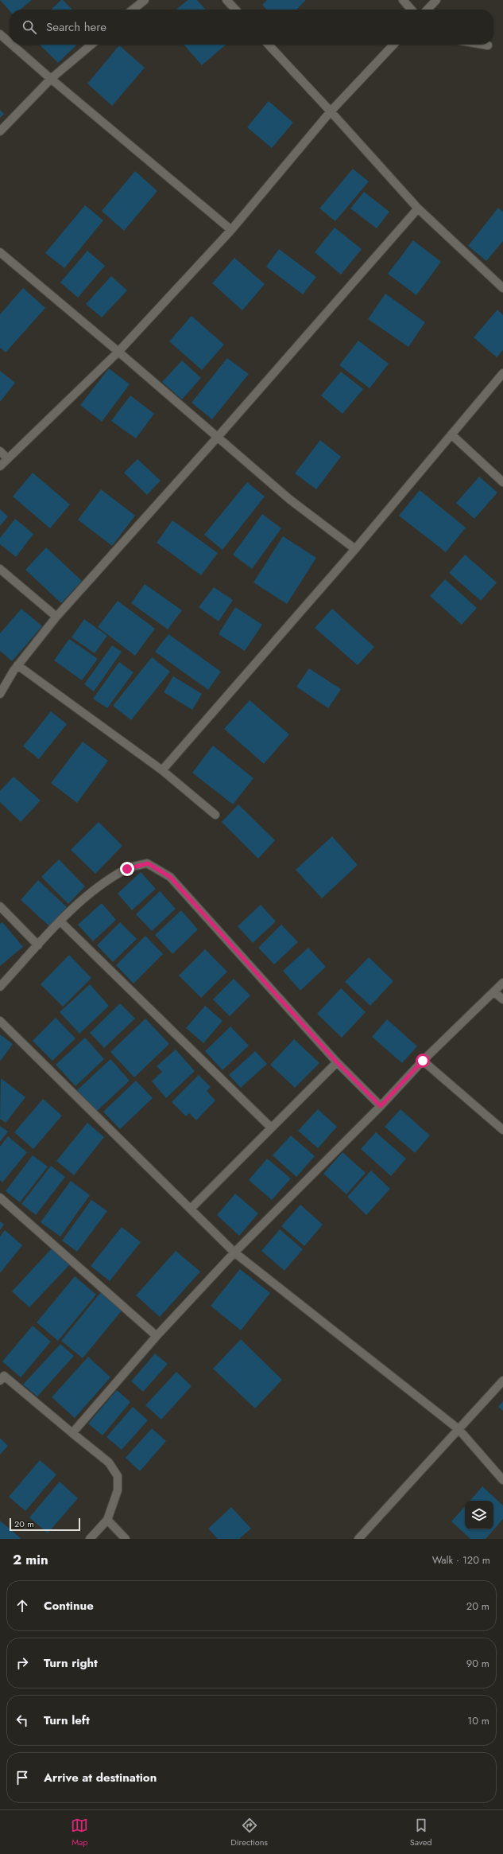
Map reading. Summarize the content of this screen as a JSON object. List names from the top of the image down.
{
  "scale_bar": "20 m",
  "page": {
    "search": "Search here",
    "scale": "20 m",
    "heading": ["2 min", "Walk · 120 m"],
    "list": [
      ["Continue", "20 m"],
      ["Turn right", "90 m"],
      ["Turn left", "10 m"],
      "Arrive at destination"
    ],
    "nav": ["Map", "Directions", "Saved"]
  }
}
